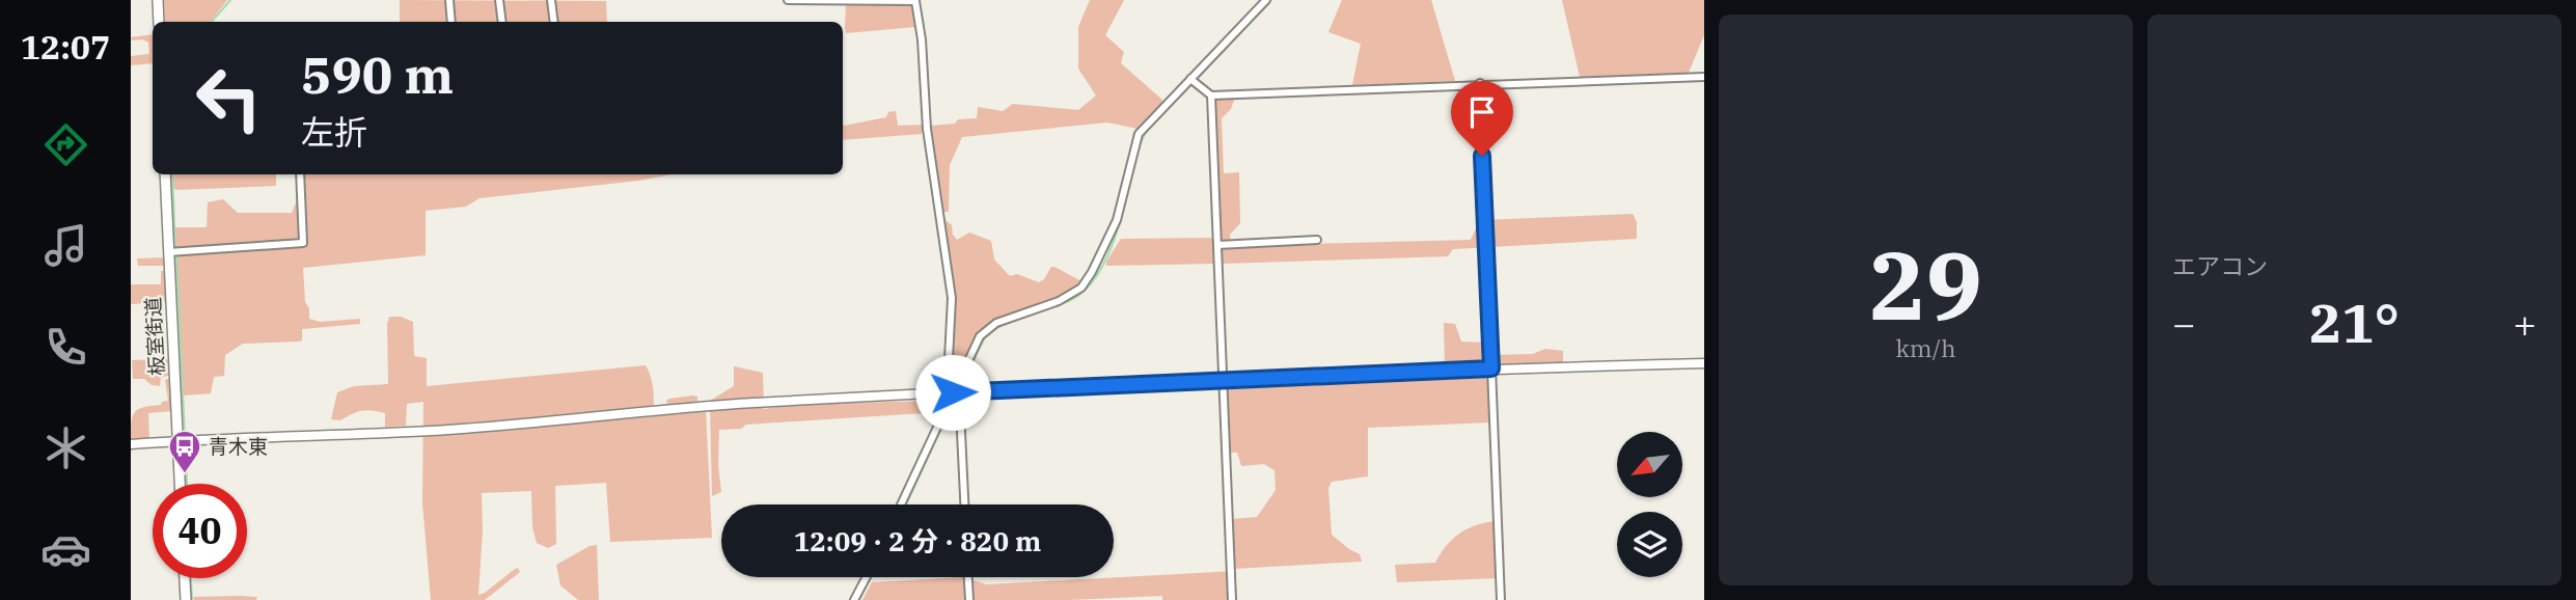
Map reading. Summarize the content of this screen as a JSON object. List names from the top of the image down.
{
  "streets": {
    "main road": ["板室街道"]
  },
  "places": {
    "bus stop": ["青木東"]
  },
  "north": "bottom left",
  "page": {
    "tabs": "12:07",
    "tile": [
      ["29", "km/h"],
      "エアコン"
    ],
    "turn": ["590 m", "左折"],
    "heat": ["−", "21°", "+"],
    "limit": "40",
    "trip": "12:09 · 2 分 · 820 m"
  }
}
